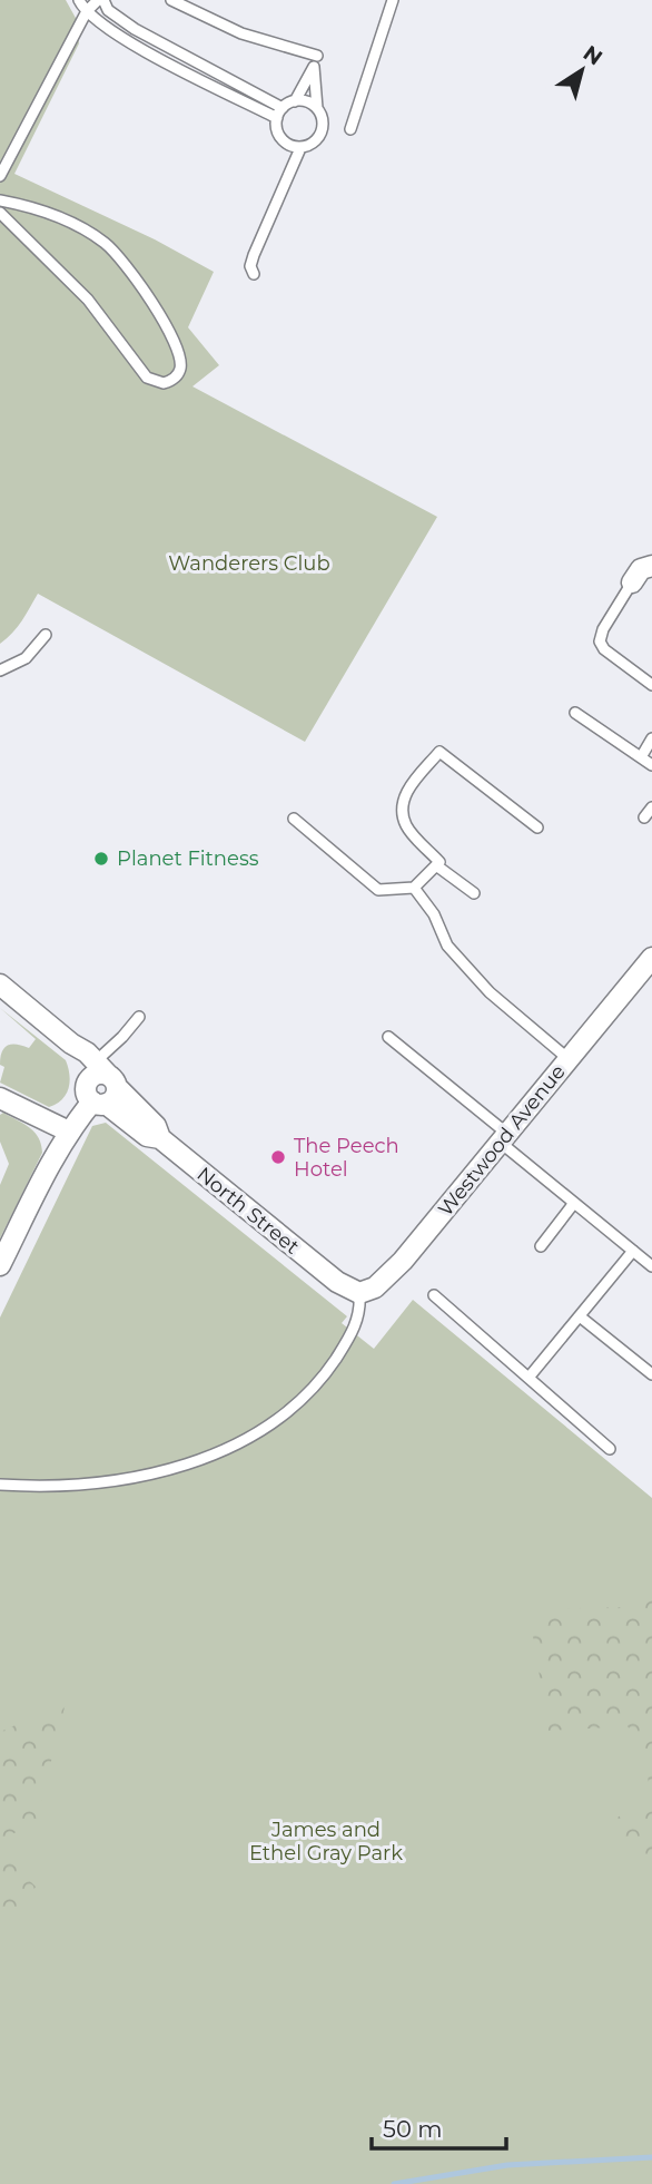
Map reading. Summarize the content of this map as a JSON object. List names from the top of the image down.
{
  "streets": {
    "street": ["Westwood Avenue", "North Street"]
  },
  "crossings": [
    ["Westwood Avenue", "North Street"]
  ],
  "parks": ["Wanderers Club", "James and Ethel Gray Park"],
  "places": ["Planet Fitness", "The Peech Hotel"],
  "scale_bar": "50 m",
  "north": "top right"
}
